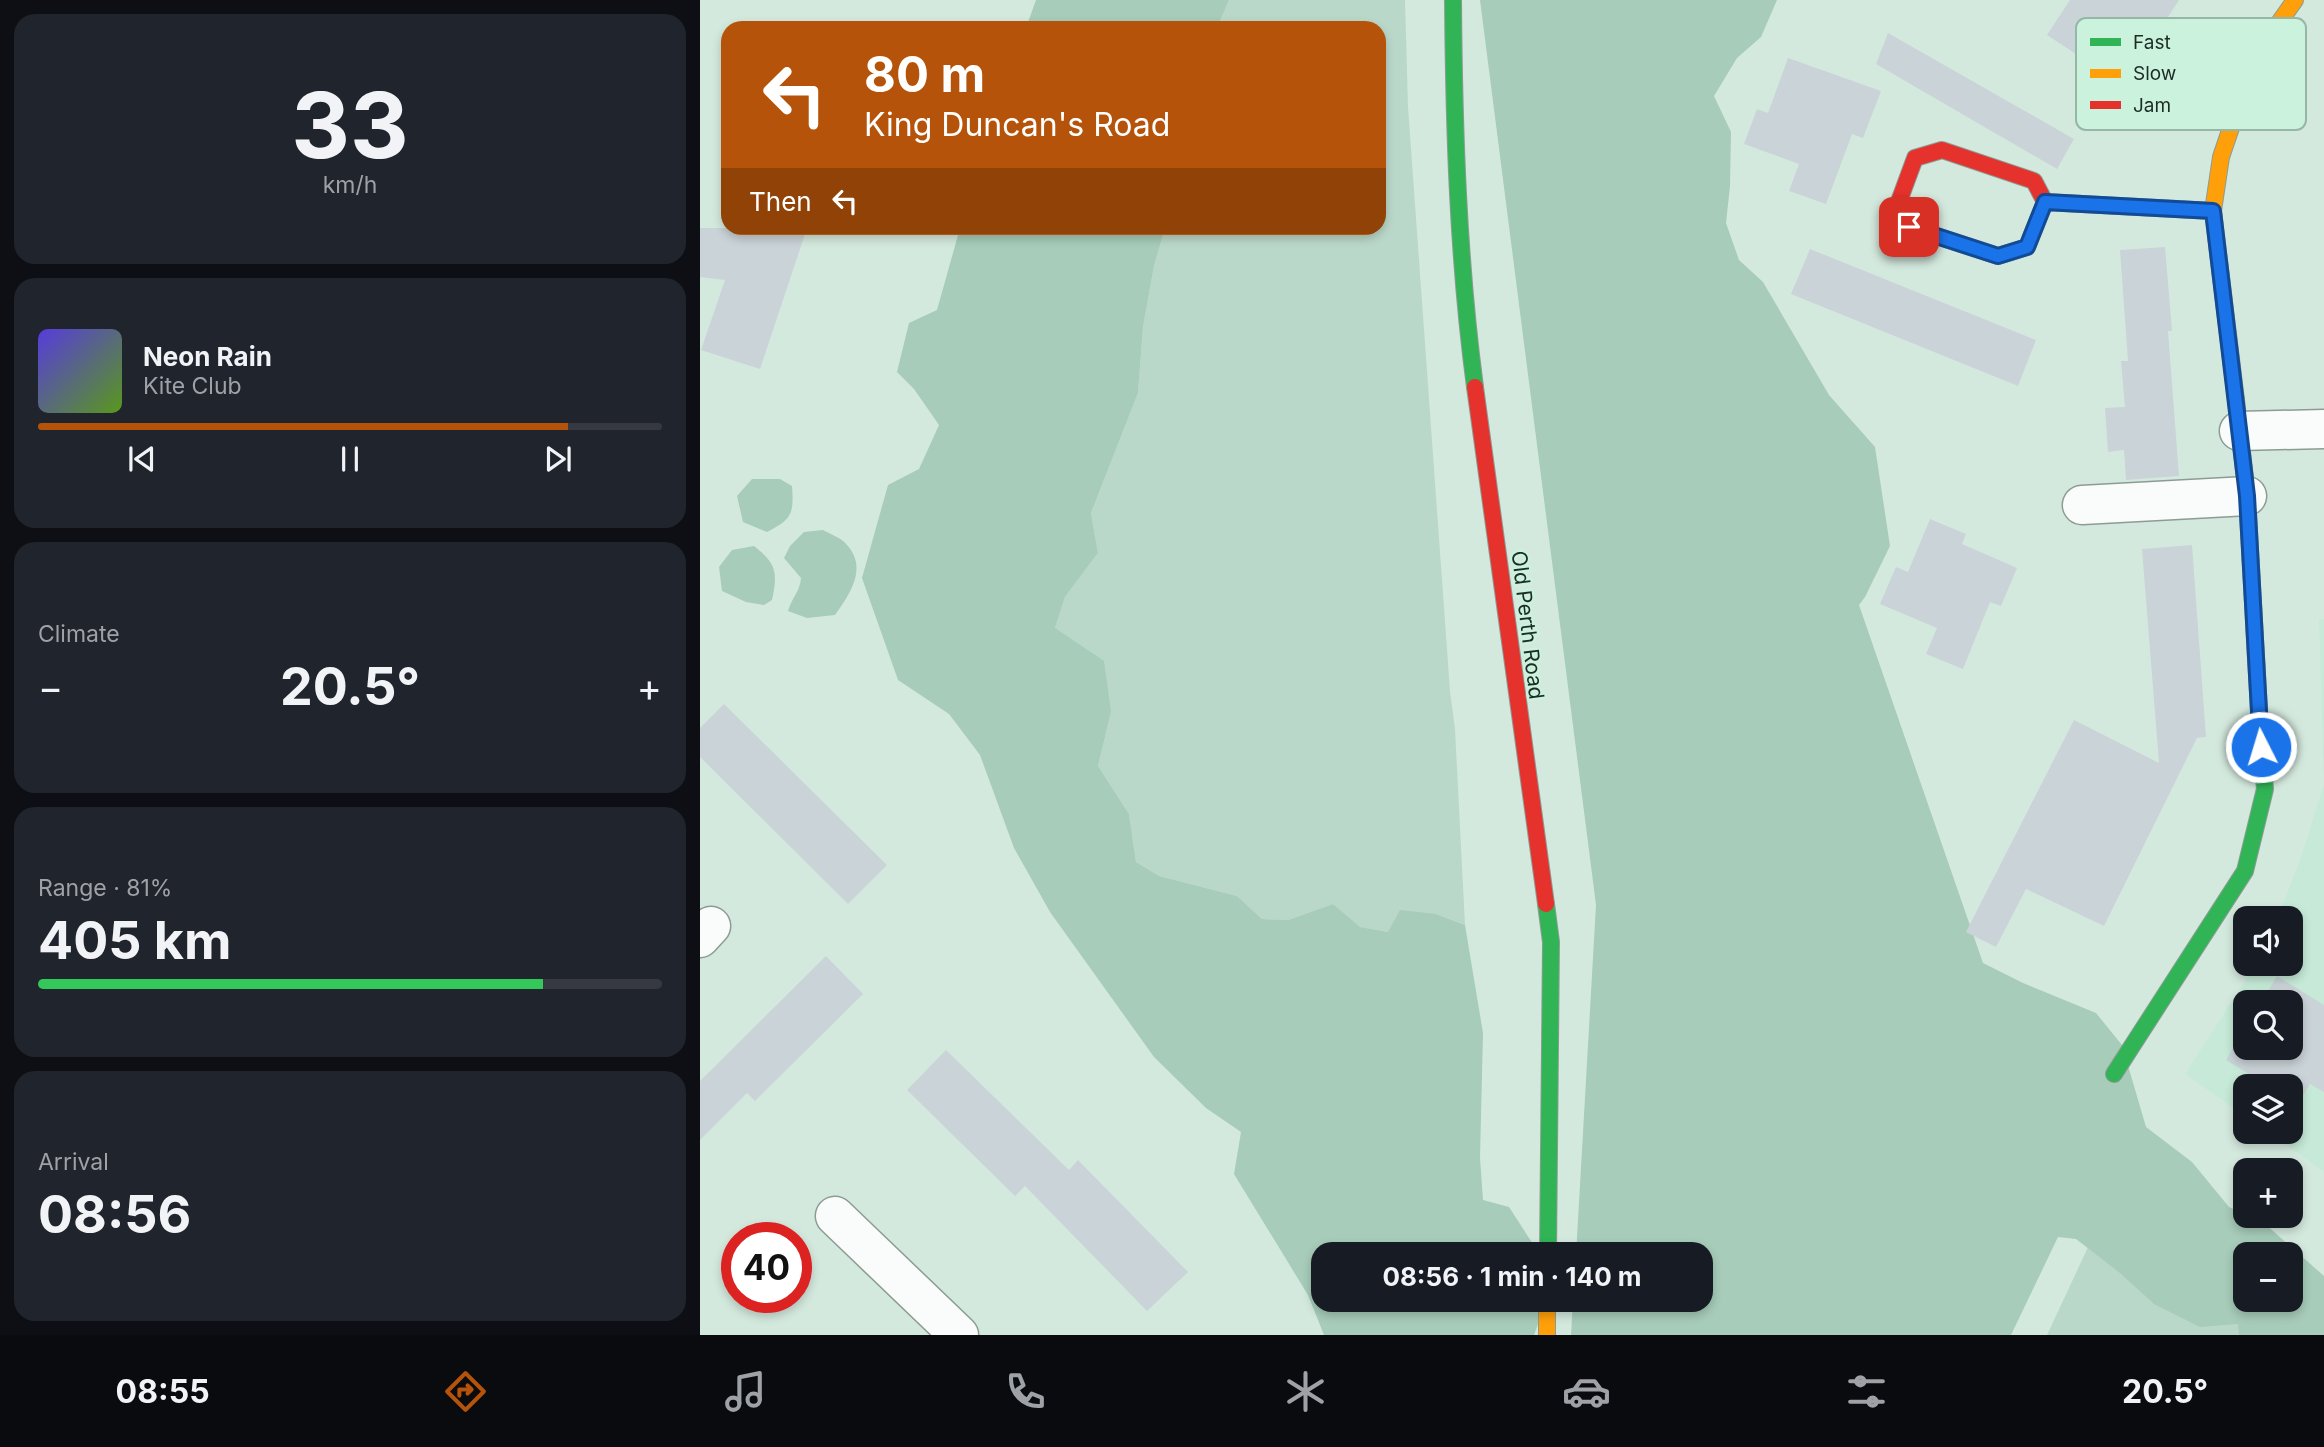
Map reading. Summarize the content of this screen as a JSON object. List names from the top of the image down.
{
  "streets": {
    "street": ["Old Perth Road"]
  },
  "legend": ["Fast", "Slow", "Jam"],
  "page": {
    "tile": [
      ["33", "km/h"],
      "Climate",
      ["Range · 81%", "405 km"],
      ["Arrival", "08:56"]
    ],
    "turn": ["80 m", "King Duncan's Road"],
    "then": "Then",
    "song": ["Neon Rain", "Kite Club"],
    "heat": ["−", "20.5°", "+"],
    "map_buttons": ["+", "−"],
    "limit": "40",
    "trip": "08:56 · 1 min · 140 m",
    "tabs": ["08:55", "20.5°"]
  }
}
